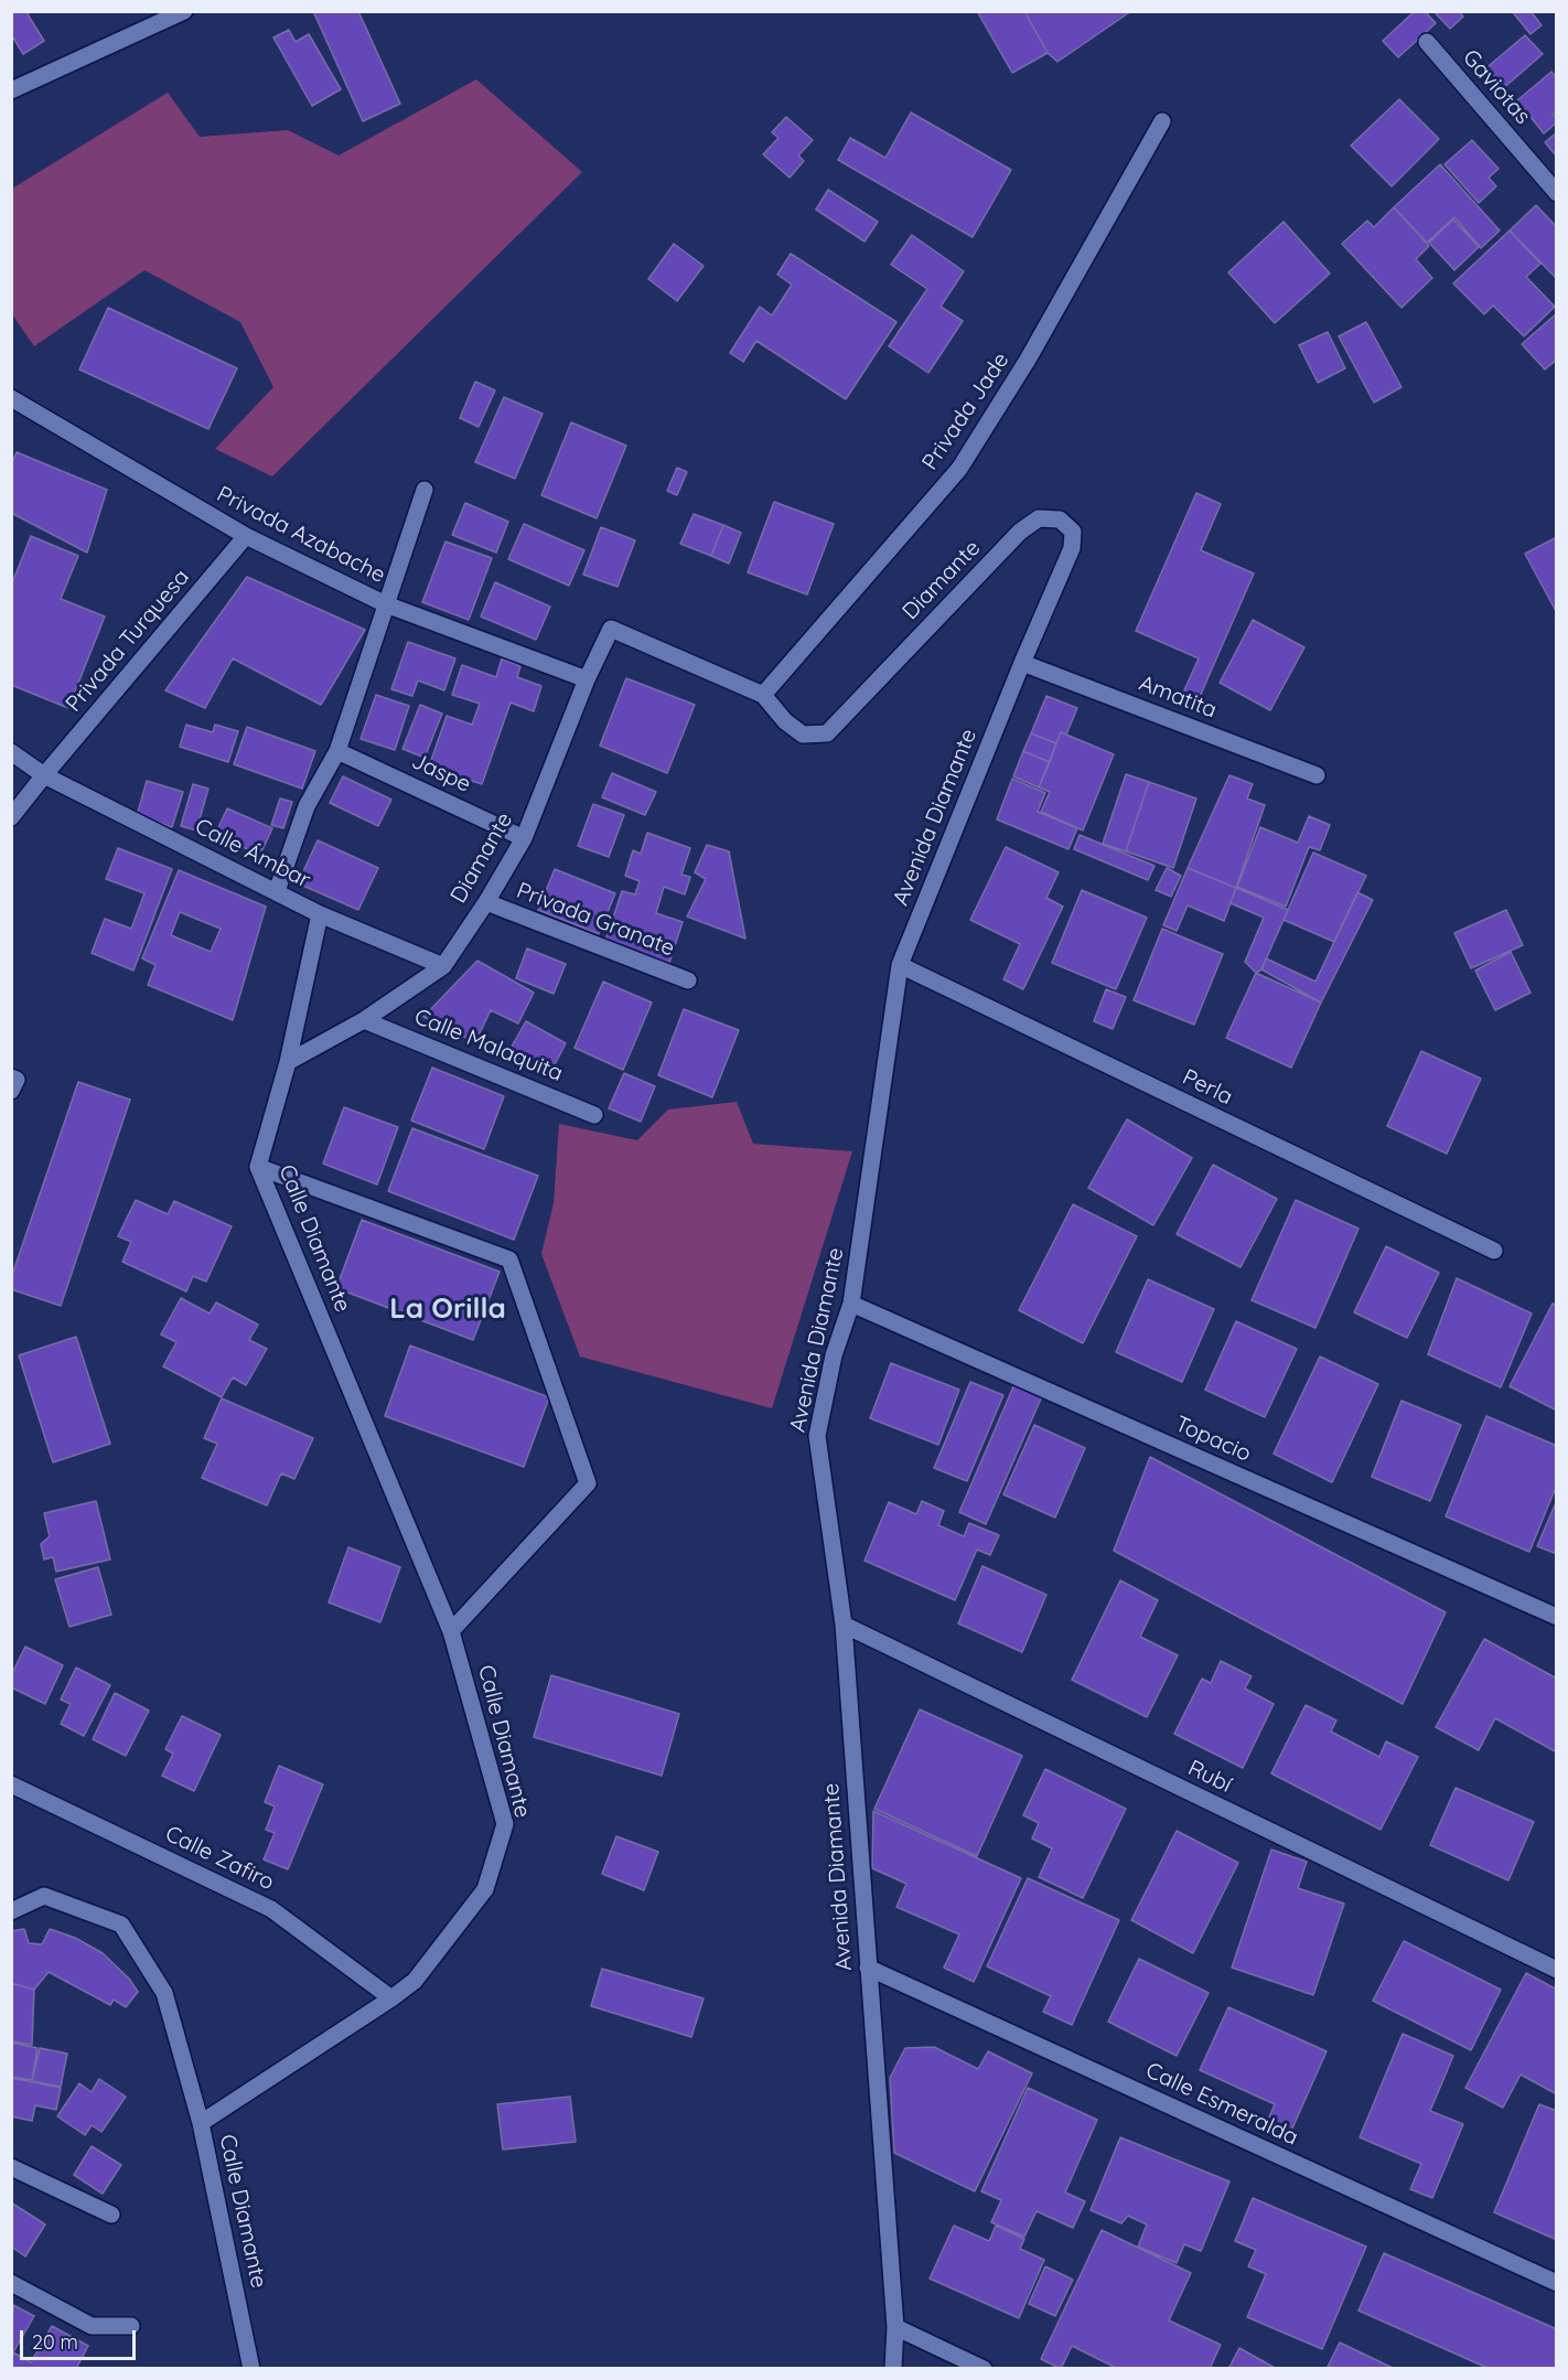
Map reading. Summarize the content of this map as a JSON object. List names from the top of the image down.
{
  "streets": {
    "street": [
      "Gaviotas",
      "Privada Jade",
      "Privada Azabache",
      "Diamante",
      "Privada Turquesa",
      "Amatita",
      "Jaspe",
      "Avenida Diamante",
      "Calle Ámbar",
      "Privada Granate",
      "Calle Malaquita",
      "Perla",
      "Calle Diamante",
      "Topacio",
      "Rubí",
      "Calle Zafiro",
      "Calle Esmeralda"
    ]
  },
  "crossings": [
    ["Privada Jade", "Diamante"],
    ["Privada Azabache", "Diamante"],
    ["Privada Azabache", "Privada Turquesa"],
    ["Diamante", "Jaspe"],
    ["Diamante", "Avenida Diamante"],
    ["Diamante", "Calle Ámbar"],
    ["Diamante", "Privada Granate"],
    ["Diamante", "Calle Malaquita"],
    ["Privada Turquesa", "Calle Ámbar"],
    ["Amatita", "Avenida Diamante"],
    ["Avenida Diamante", "Perla"],
    ["Avenida Diamante", "Topacio"],
    ["Avenida Diamante", "Rubí"],
    ["Avenida Diamante", "Calle Esmeralda"],
    ["Calle Ámbar", "Calle Diamante"],
    ["Calle Diamante", "Calle Zafiro"]
  ],
  "districts": ["La Orilla"],
  "scale_bar": "20 m"
}
